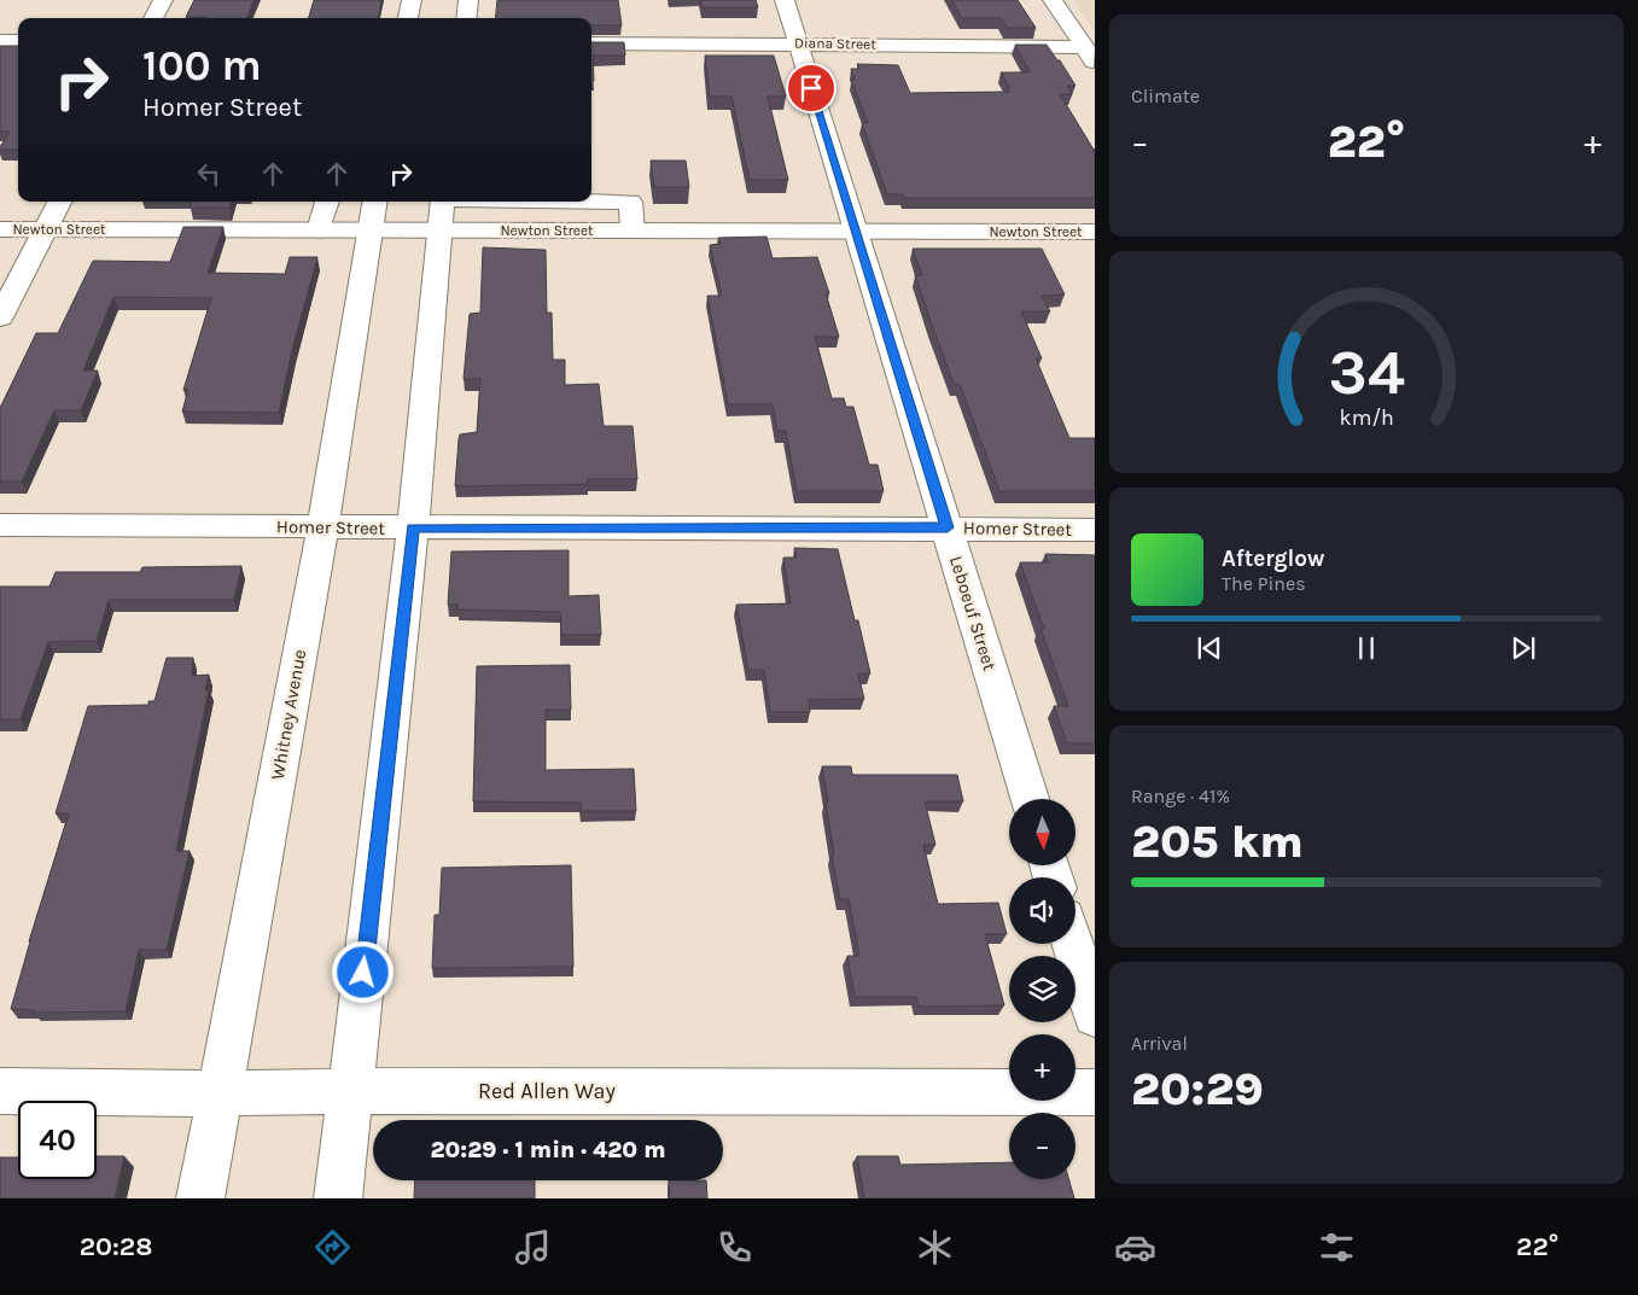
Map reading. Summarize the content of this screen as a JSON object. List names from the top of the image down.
{
  "streets": {
    "street": [
      "Diana Street",
      "Newton Street",
      "Homer Street",
      "Leboeuf Street",
      "Whitney Avenue",
      "Red Allen Way"
    ]
  },
  "crossings": [
    ["Diana Street", "Leboeuf Street"],
    ["Newton Street", "Leboeuf Street"],
    ["Newton Street", "Whitney Avenue"],
    ["Homer Street", "Leboeuf Street"],
    ["Homer Street", "Whitney Avenue"],
    ["Whitney Avenue", "Red Allen Way"]
  ],
  "north": "bottom",
  "page": {
    "tile": [
      "Climate",
      ["Range · 41%", "205 km"],
      ["Arrival", "20:29"]
    ],
    "turn": ["100 m", "Homer Street"],
    "heat": ["−", "22°", "+"],
    "song": ["Afterglow", "The Pines"],
    "map_buttons": ["+", "−"],
    "limit": "40",
    "trip": "20:29 · 1 min · 420 m",
    "tabs": ["20:28", "22°"],
    "gauge": ["34", "km/h"]
  }
}
